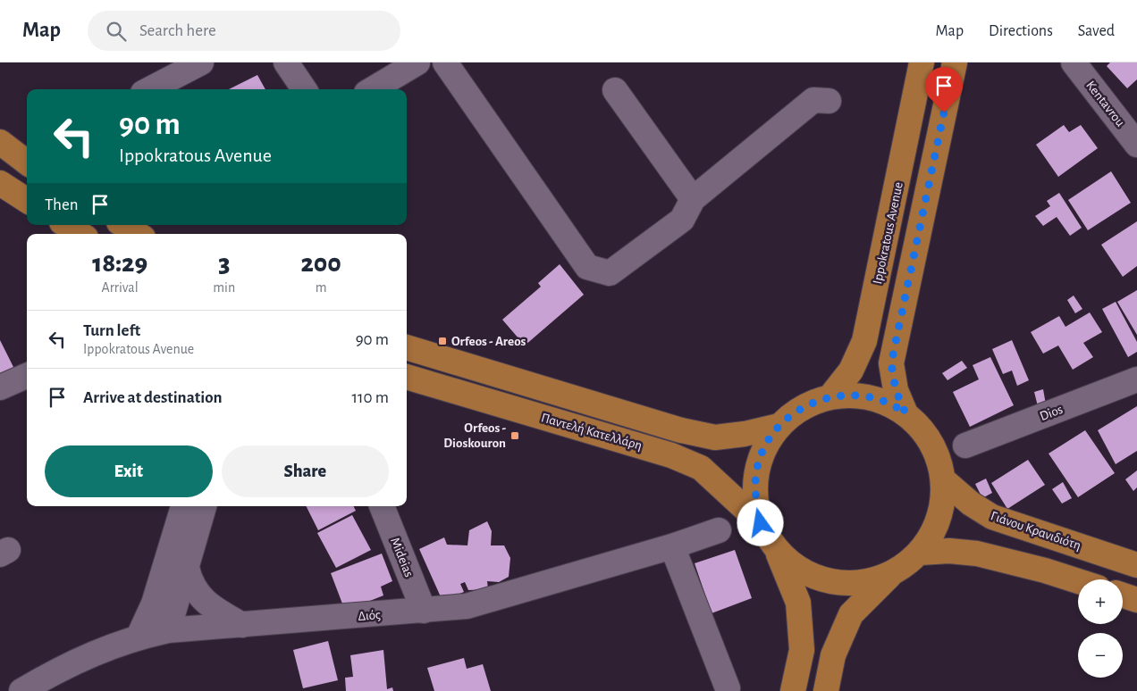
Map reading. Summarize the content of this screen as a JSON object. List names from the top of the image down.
{
  "streets": {
    "main road": ["Ippokratous Avenue", "Παντελή Κατελλάρη", "Γιάνου Κρανιδιότη"],
    "street": [
      "Kentavrou",
      "Dios",
      "Mideias",
      "Διός"
    ]
  },
  "crossings": [
    ["Mideias", "Διός"]
  ],
  "places": {
    "transit": ["Orfeos - Areos", "Orfeos - Dioskouron"]
  },
  "page": {
    "header": "Map",
    "search": "Search here",
    "nav": ["Map", "Directions", "Saved"],
    "turn": ["90 m", "Ippokratous Avenue"],
    "then": "Then",
    "eta": [
      "18:29",
      "Arrival",
      "3",
      "min",
      "200",
      "m"
    ],
    "list": [
      {
        "name": "Turn left",
        "note": "Ippokratous Avenue",
        "value": "90 m"
      },
      {
        "name": "Arrive at destination",
        "value": "110 m"
      }
    ],
    "buttons": ["Exit", "Share"],
    "map_buttons": ["+", "−"]
  }
}
